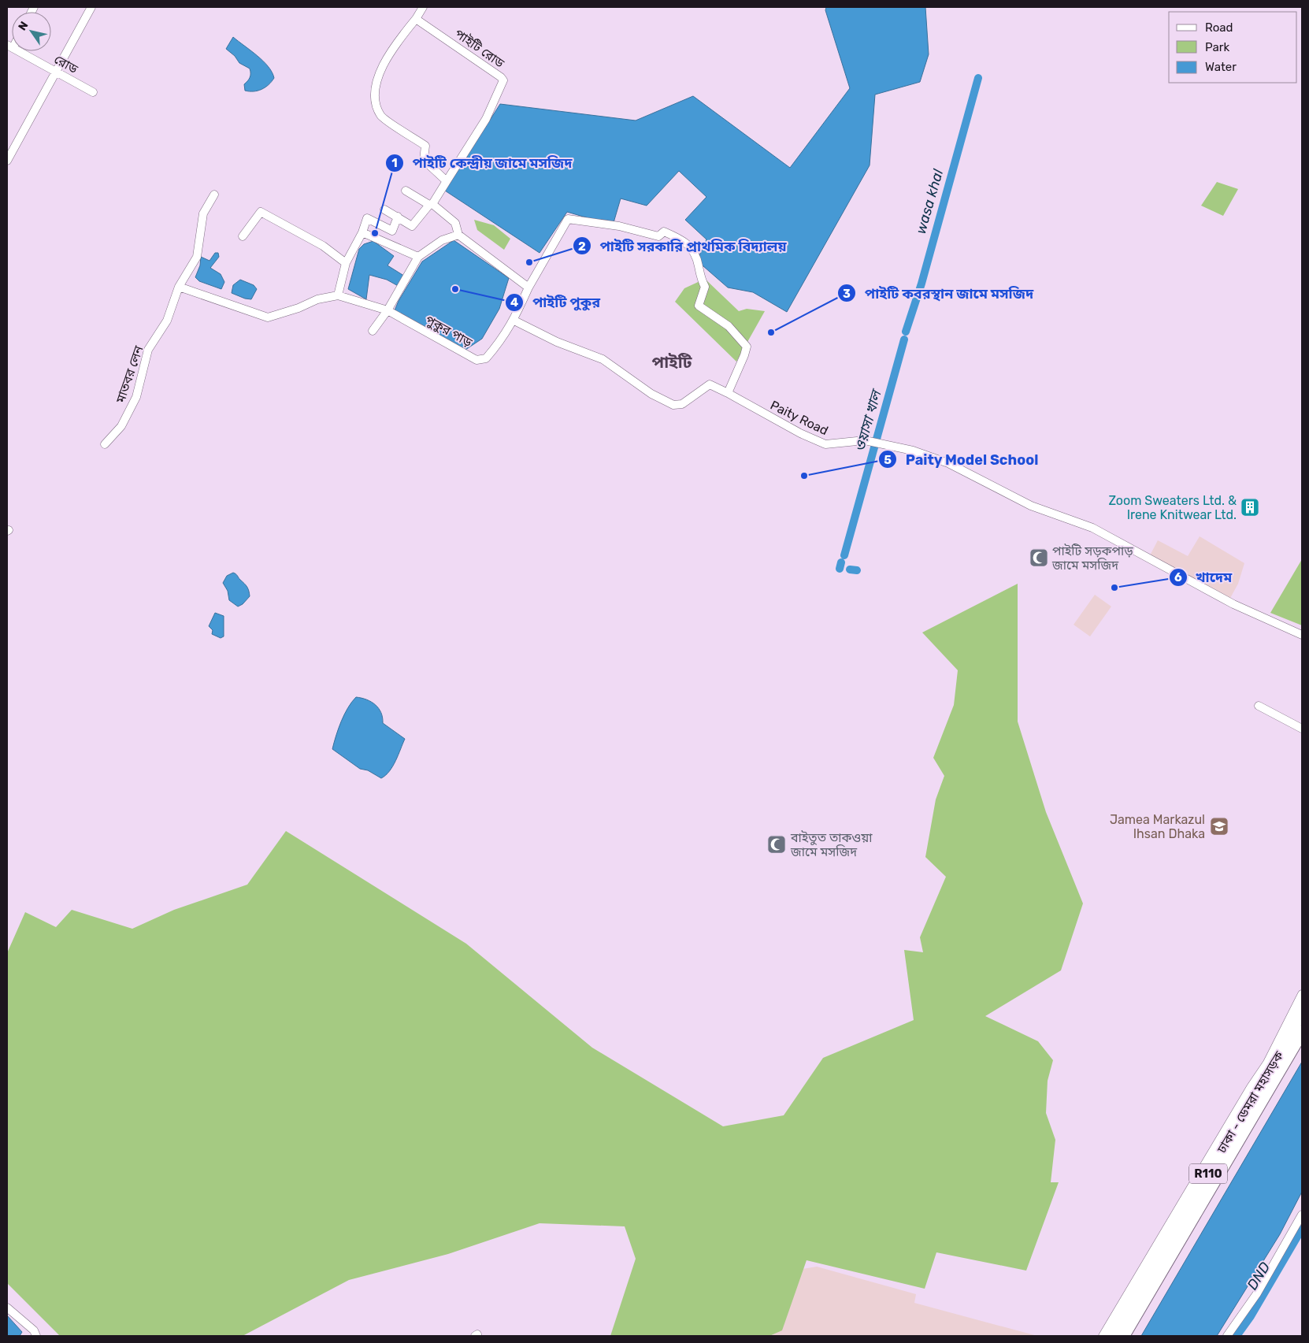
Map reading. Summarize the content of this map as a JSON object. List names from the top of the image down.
{
  "streets": {
    "main road": ["ঢাকা - ডেমরা মহাসড়ক", "R110"],
    "street": [
      "পাইটি রোড",
      "রোড",
      "পুকুর পাড়",
      "মাতবর লেন",
      "Paity Road"
    ]
  },
  "crossings": [
    ["পুকুর পাড়", "Paity Road"]
  ],
  "districts": ["পাইটি"],
  "water": ["wasa khal", "ওয়াসা খাল", "DND"],
  "places": {
    "other": [
      "পাইটি কেন্দ্রীয় জামে মসজিদ",
      "পাইটি সরকারি প্রাথমিক বিদ্যালয়",
      "পাইটি পুকুর",
      "পাইটি কবরস্থান জামে মসজিদ",
      "Paity Model School",
      "খাদেম"
    ],
    "building": ["Zoom Sweaters Ltd. & Irene Knitwear Ltd."],
    "mosque": ["পাইটি সড়কপাড় জামে মসজিদ", "বাইতুত তাকওয়া জামে মসজিদ"],
    "school or university": ["Jamea Markazul Ihsan Dhaka"]
  },
  "legend": ["Road", "Park", "Water"],
  "north": "top left"
}
